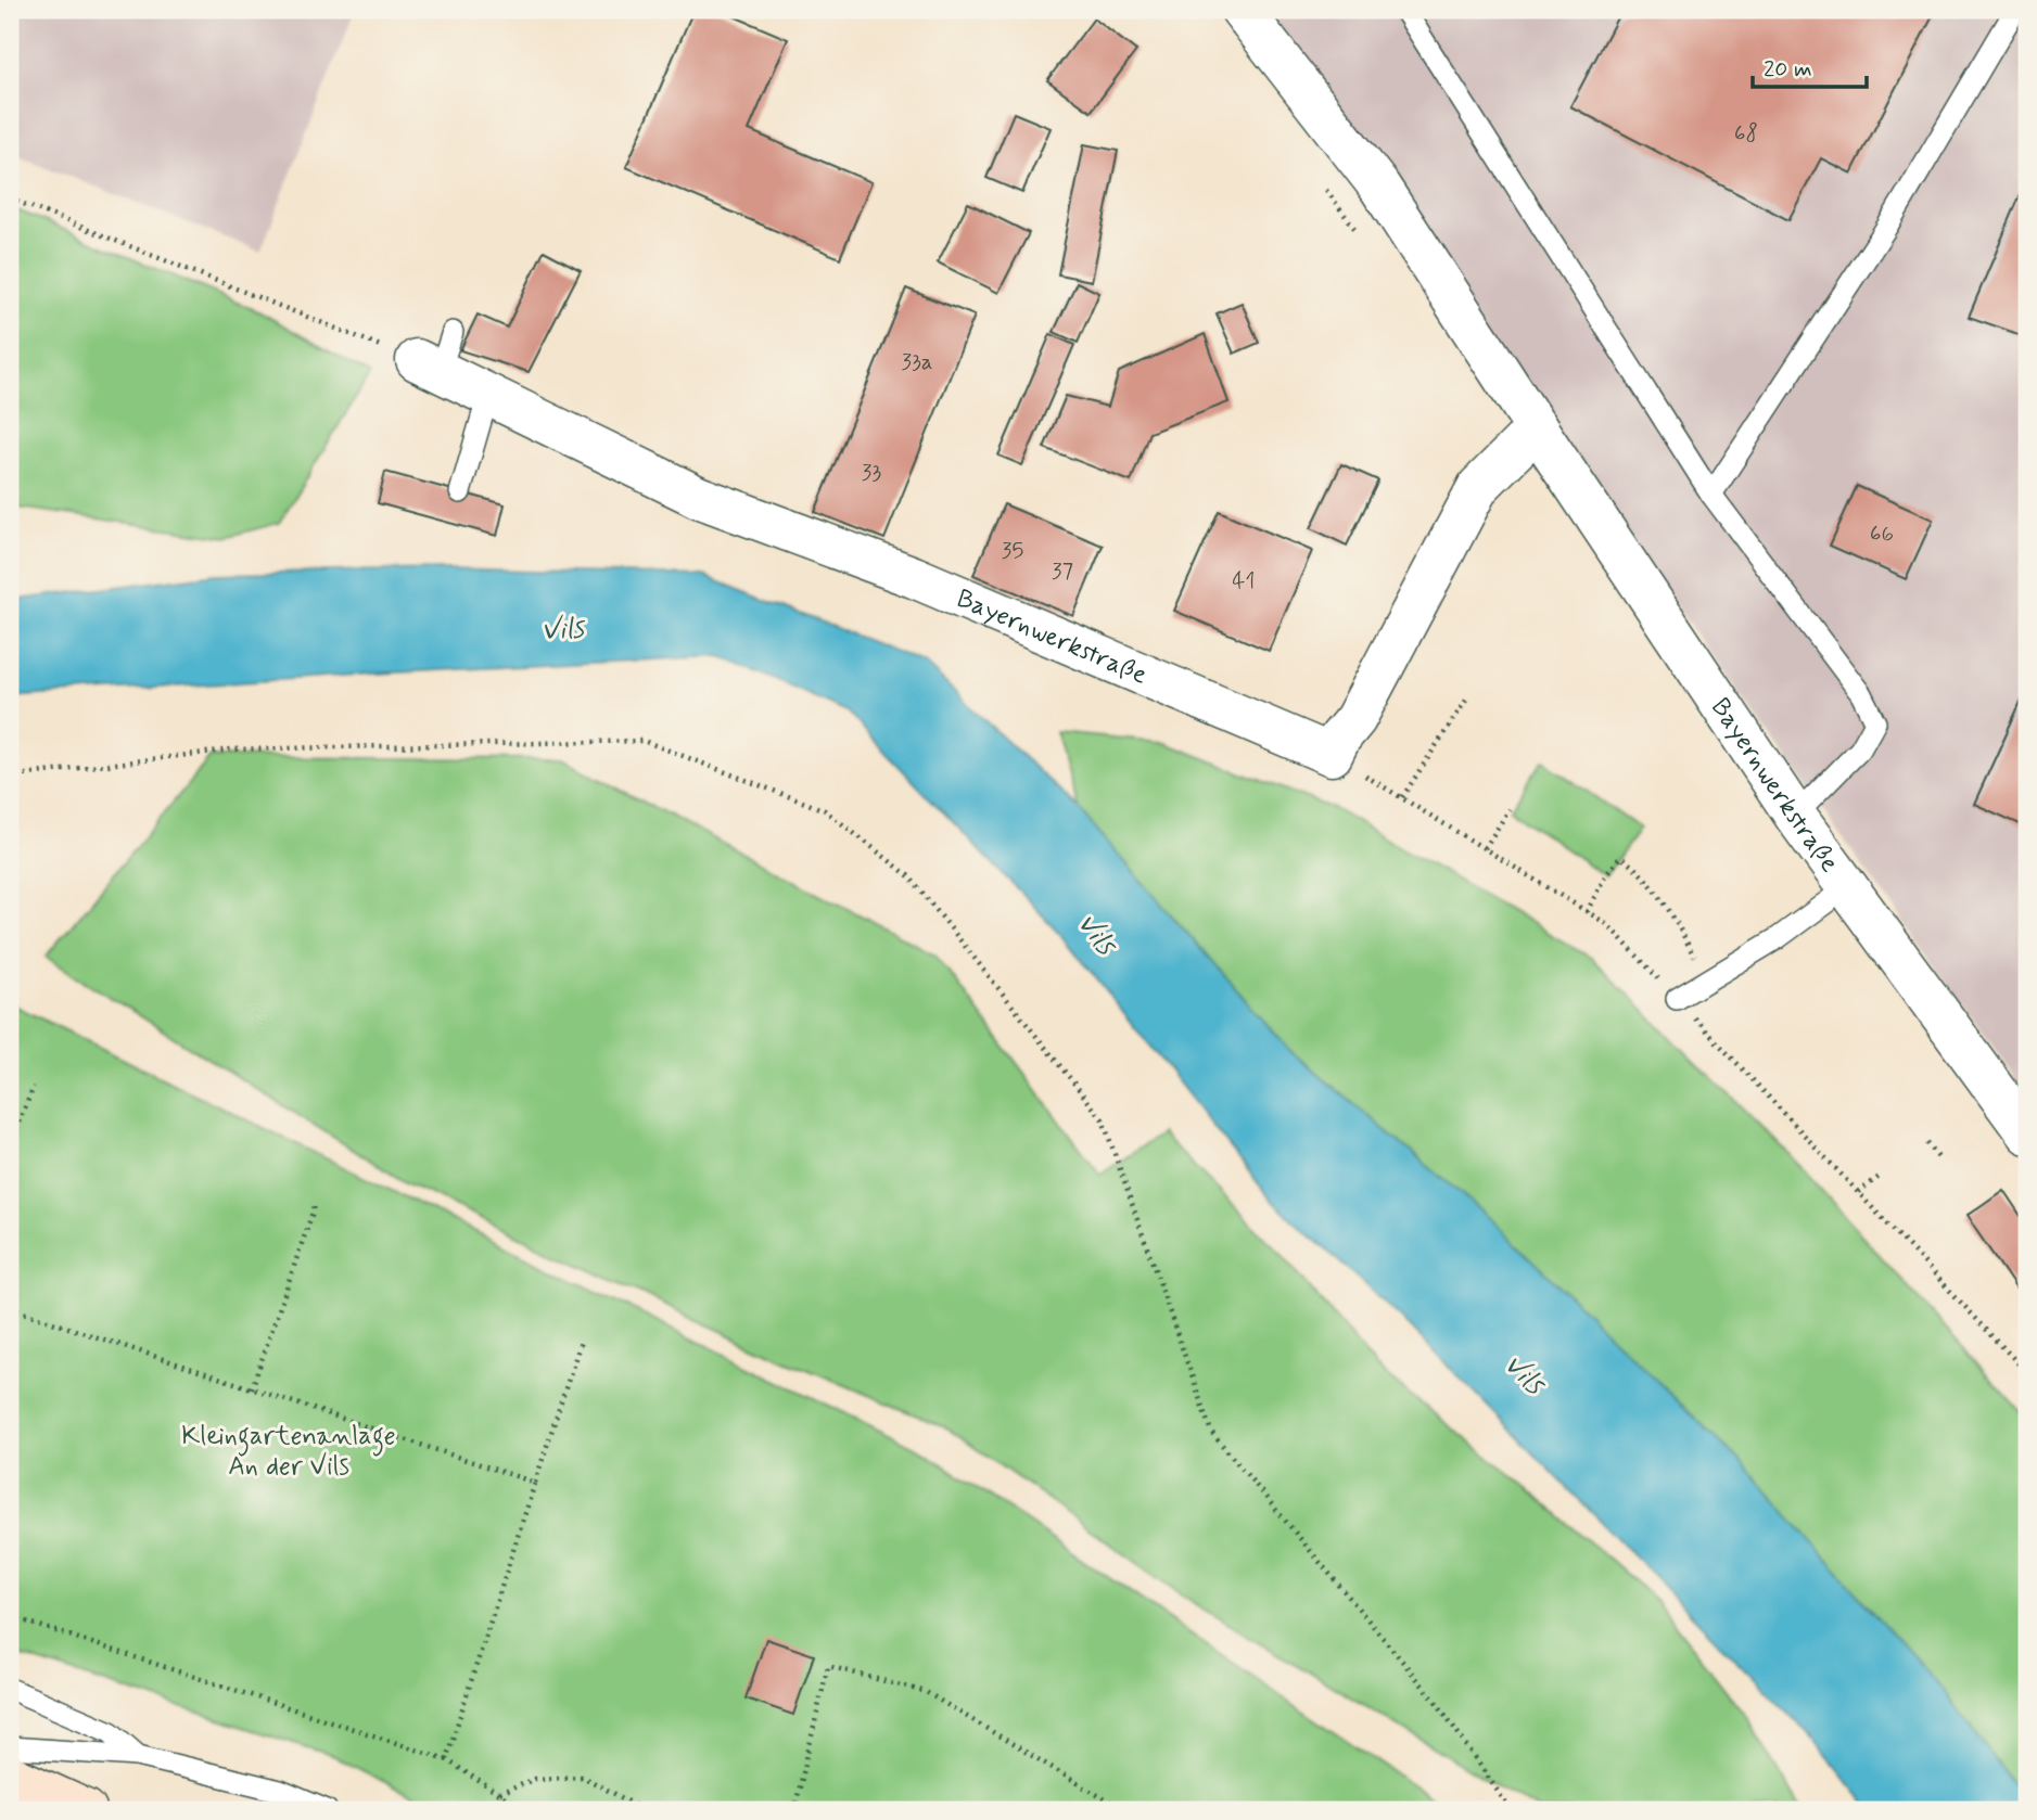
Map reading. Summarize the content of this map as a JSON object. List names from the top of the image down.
{
  "streets": {
    "street": ["Bayernwerkstraße"]
  },
  "water": ["Vils"],
  "parks": ["Kleingartenanlage An der Vils"],
  "house_numbers": [
    "68",
    "33a",
    "33",
    "66",
    "35",
    "37",
    "41"
  ],
  "scale_bar": "20 m"
}
